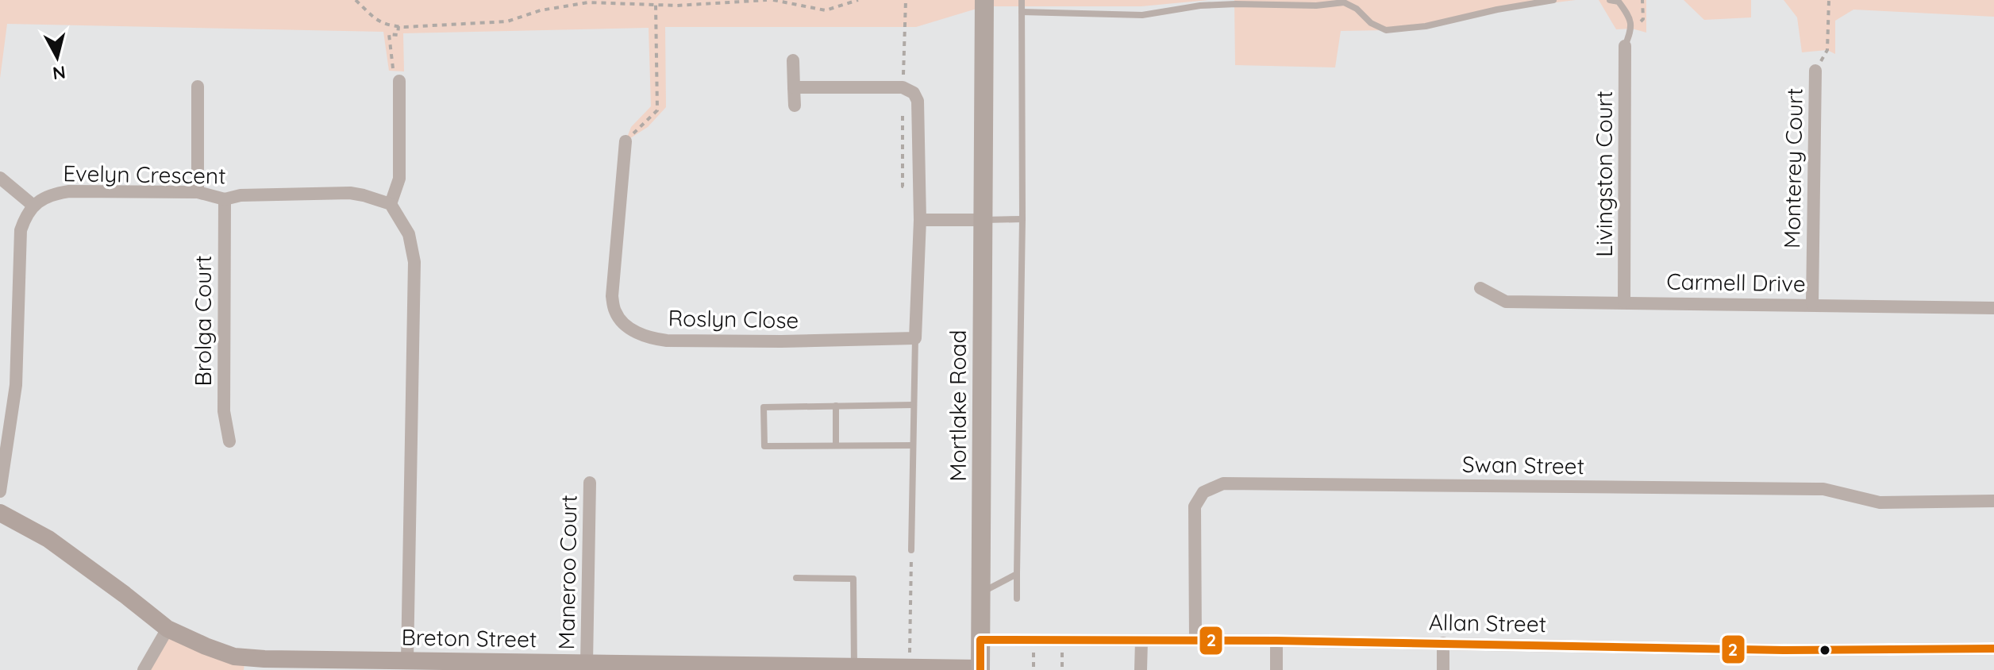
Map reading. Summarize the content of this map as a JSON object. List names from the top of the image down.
{
  "streets": {
    "main road": ["Mortlake Road"],
    "street": [
      "Monterey Court",
      "Livingston Court",
      "Evelyn Crescent",
      "Carmell Drive",
      "Roslyn Close",
      "Brolga Court",
      "Swan Street",
      "Maneroo Court",
      "Allan Street",
      "Breton Street"
    ]
  },
  "crossings": [
    ["Monterey Court", "Carmell Drive"],
    ["Livingston Court", "Carmell Drive"],
    ["Evelyn Crescent", "Brolga Court"],
    ["Mortlake Road", "Allan Street"],
    ["Mortlake Road", "Breton Street"],
    ["Swan Street", "Allan Street"],
    ["Maneroo Court", "Breton Street"]
  ],
  "lines": ["transit line 2"],
  "north": "bottom"
}
